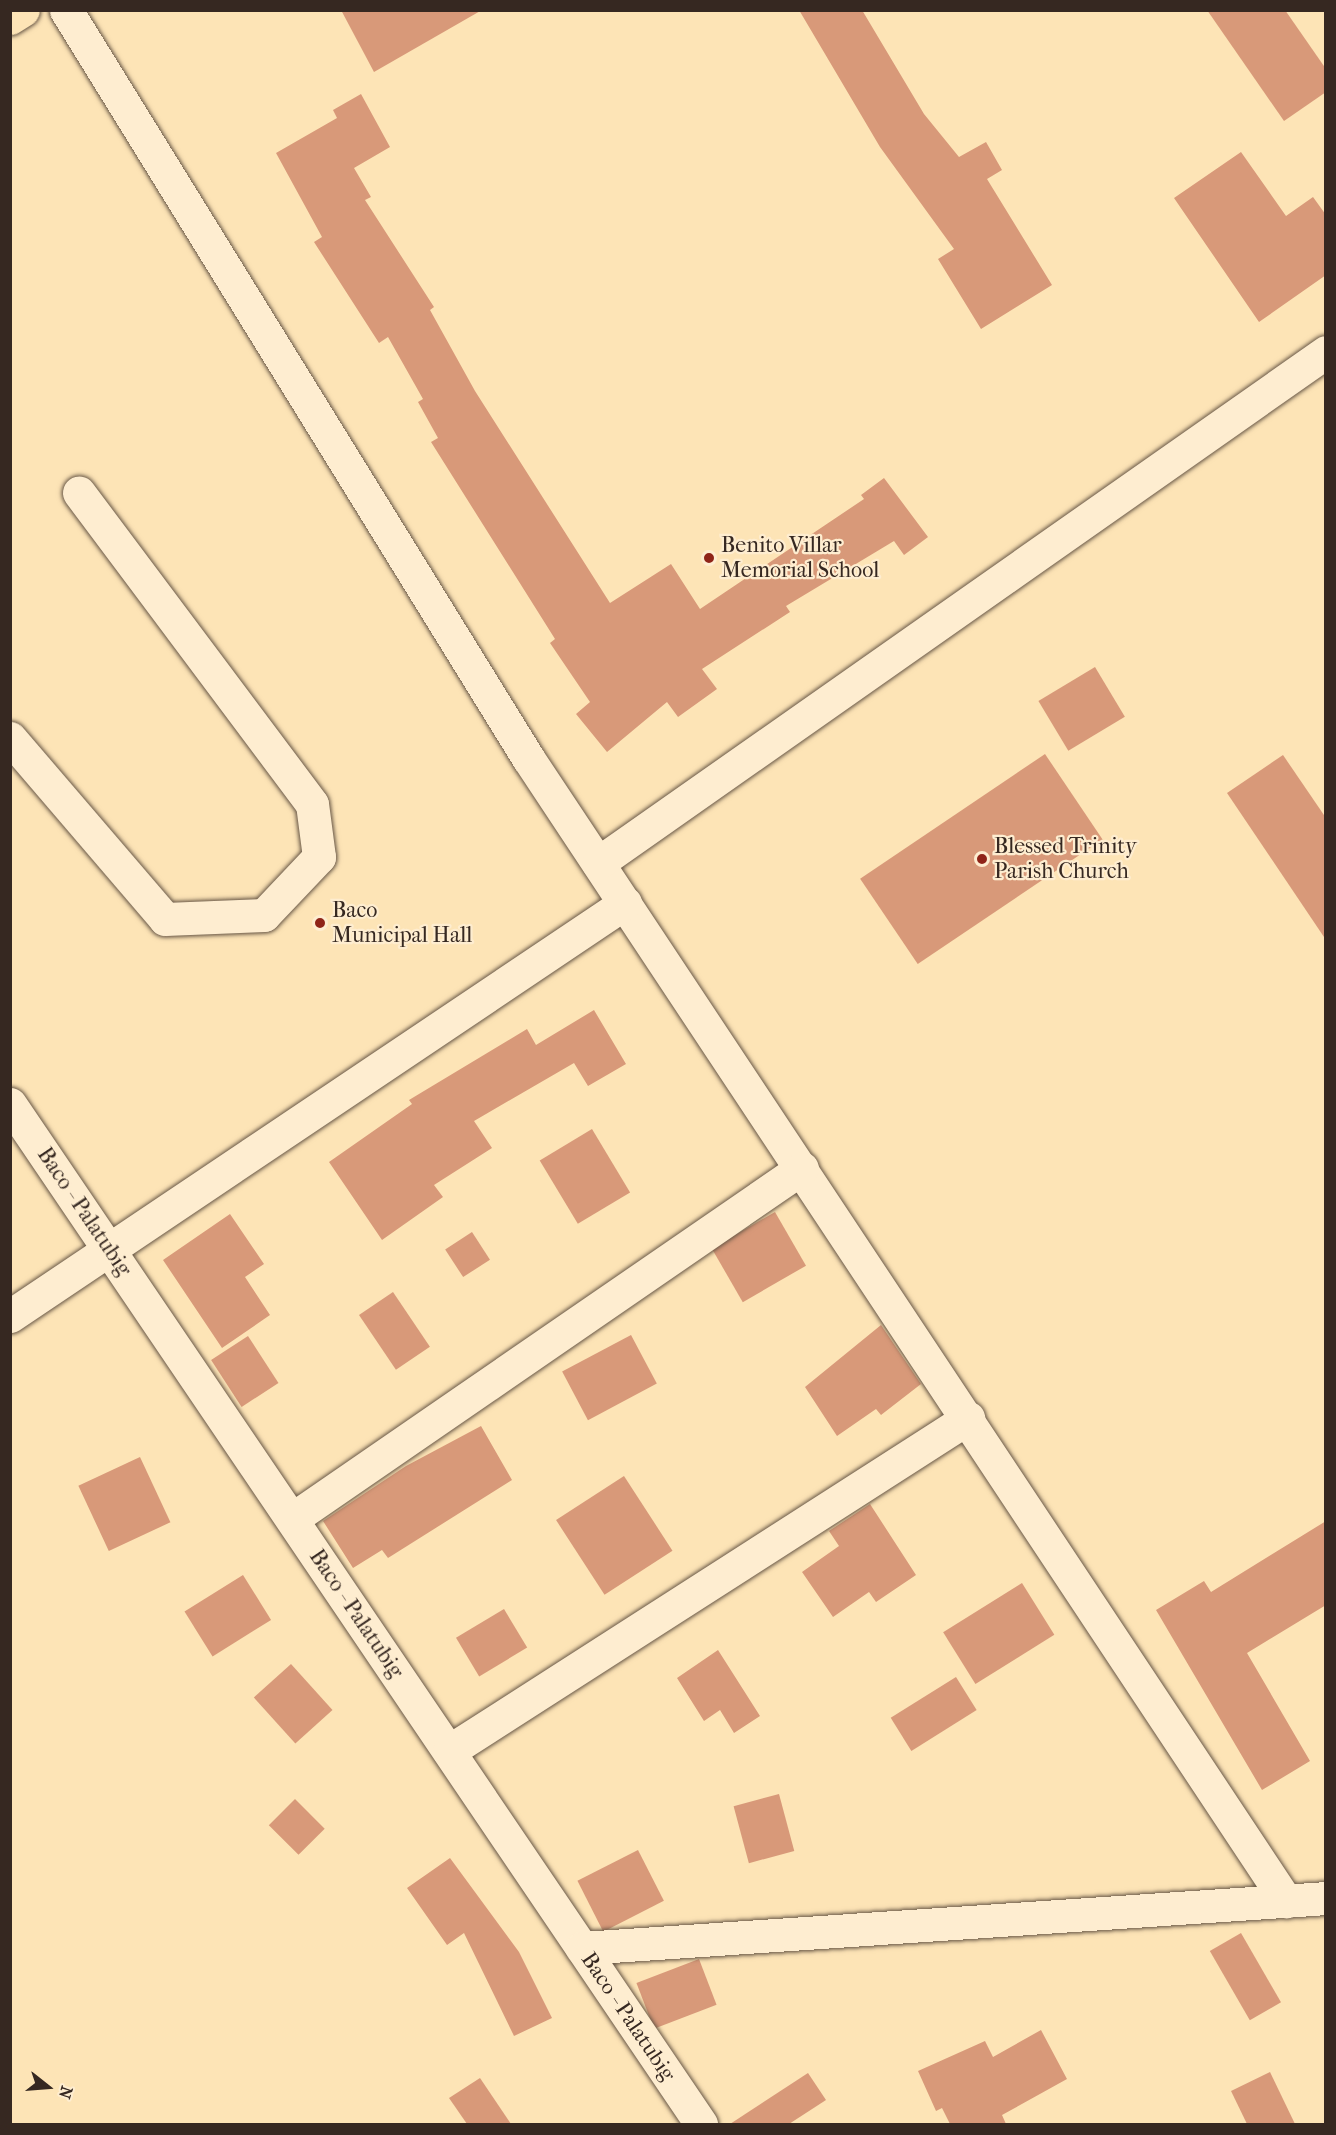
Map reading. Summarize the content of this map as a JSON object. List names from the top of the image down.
{
  "streets": {
    "street": ["Baco - Palatubig"]
  },
  "places": ["Benito Villar Memorial School", "Blessed Trinity Parish Church", "Baco Municipal Hall"],
  "north": "right"
}
